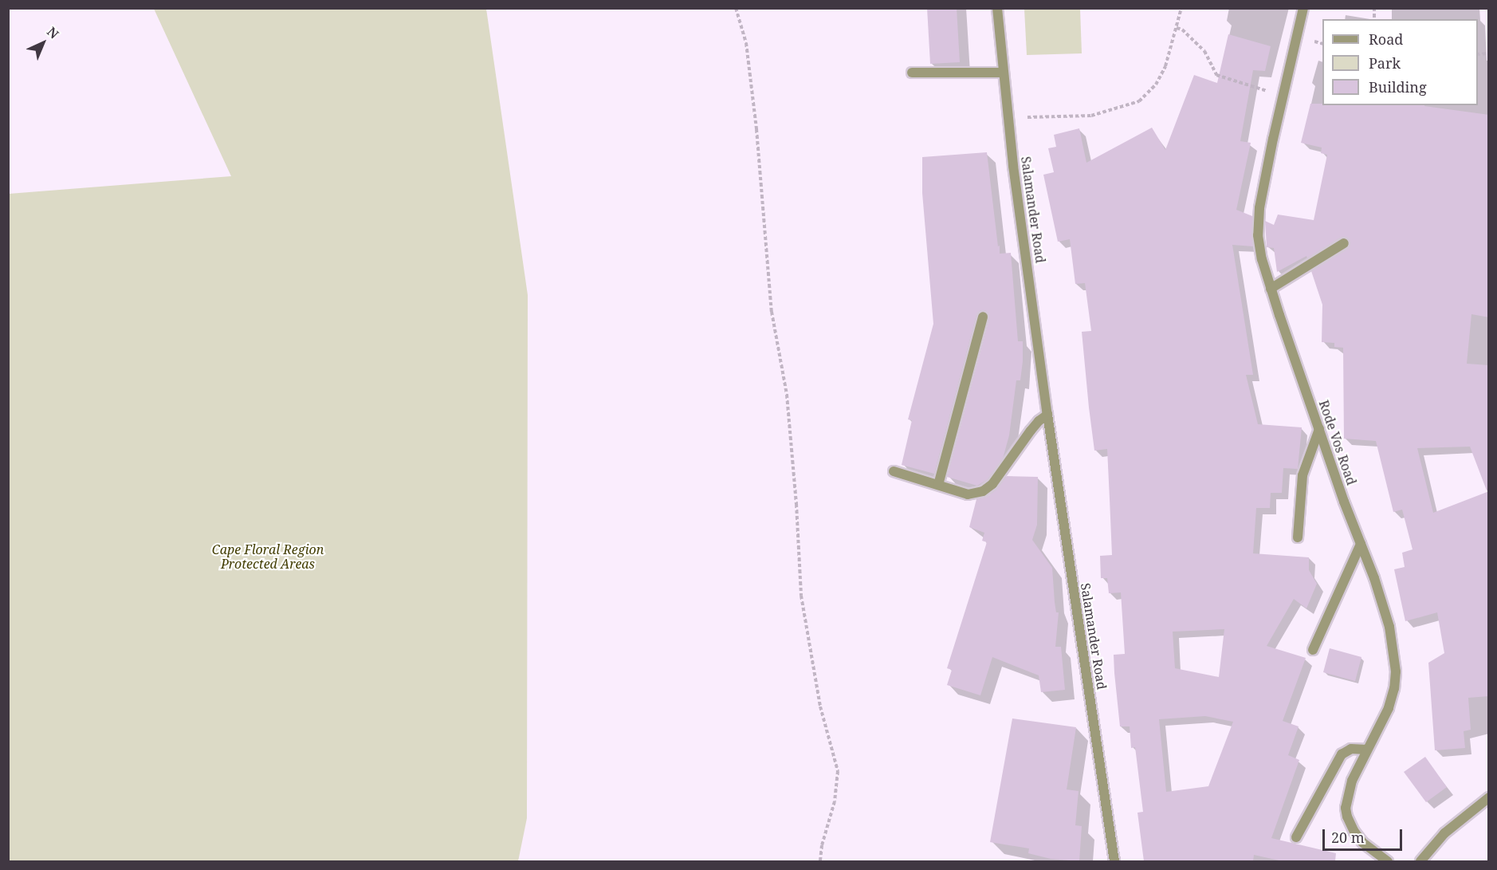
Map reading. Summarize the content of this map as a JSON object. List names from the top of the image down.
{
  "streets": {
    "street": ["Salamander Road", "Rode Vos Road"]
  },
  "parks": ["Cape Floral Region Protected Areas"],
  "legend": ["Road", "Park", "Building"],
  "scale_bar": "20 m",
  "north": "top right"
}
